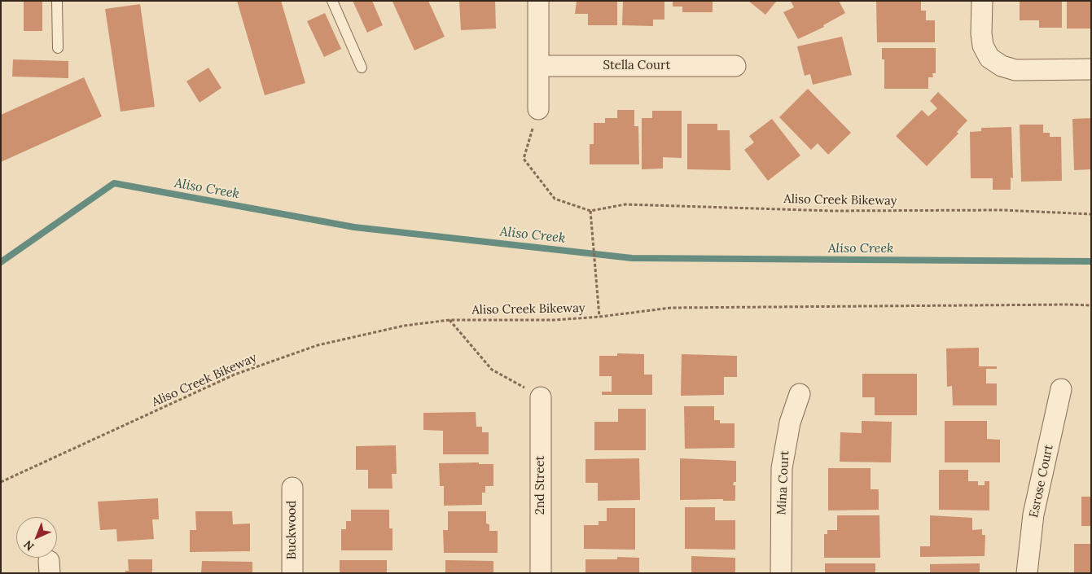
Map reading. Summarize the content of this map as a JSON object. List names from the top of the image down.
{
  "streets": {
    "street": [
      "Stella Court",
      "Esrose Court",
      "Mina Court",
      "2nd Street",
      "Buckwood"
    ],
    "path": ["Aliso Creek Bikeway"]
  },
  "water": ["Aliso Creek"],
  "north": "bottom left"
}
